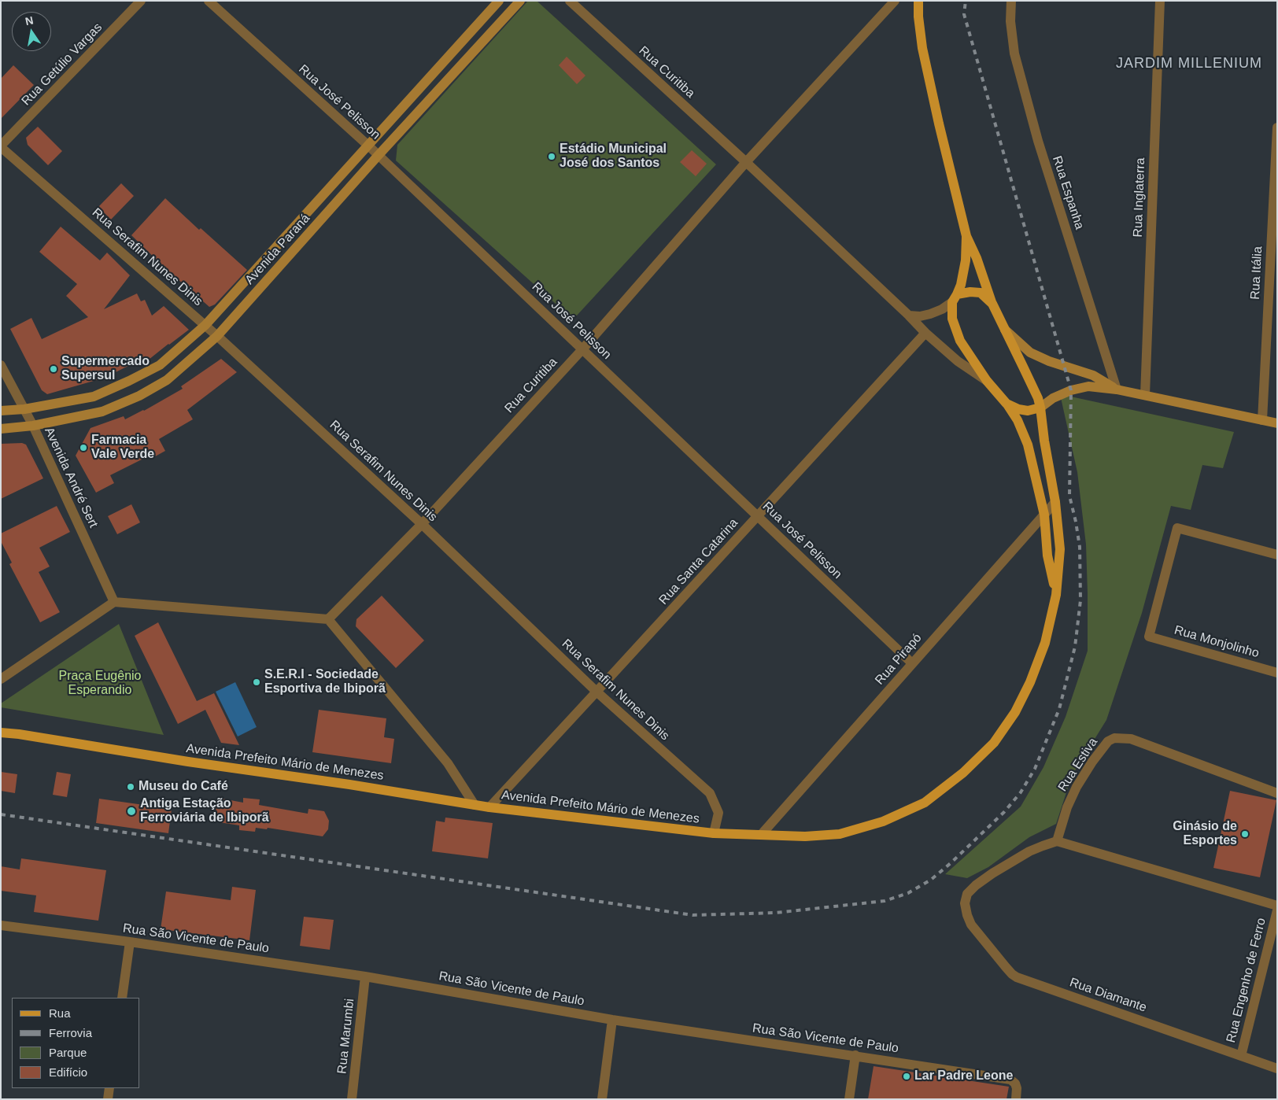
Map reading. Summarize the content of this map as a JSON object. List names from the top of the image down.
{
  "streets": {
    "main road": ["Avenida Paraná", "Avenida Prefeito Mário de Menezes"],
    "street": [
      "Rua Getúlio Vargas",
      "Rua Curitiba",
      "Rua José Pelisson",
      "Rua Espanha",
      "Rua Inglaterra",
      "Rua Serafim Nunes Dinis",
      "Rua Itália",
      "Avenida André Sert",
      "Rua Santa Catarina",
      "Rua Monjolinho",
      "Rua Pirapó",
      "Rua Estiva",
      "Rua São Vicente de Paulo",
      "Rua Engenho de Ferro",
      "Rua Diamante",
      "Rua Marumbi"
    ]
  },
  "crossings": [
    ["Rua Getúlio Vargas", "Rua Serafim Nunes Dinis"],
    ["Rua Curitiba", "Rua José Pelisson"],
    ["Rua Curitiba", "Rua Serafim Nunes Dinis"],
    ["Rua José Pelisson", "Avenida Paraná"],
    ["Rua José Pelisson", "Rua Santa Catarina"],
    ["Rua José Pelisson", "Rua Pirapó"],
    ["Avenida Paraná", "Rua Serafim Nunes Dinis"],
    ["Avenida Paraná", "Avenida André Sert"],
    ["Rua Serafim Nunes Dinis", "Rua Santa Catarina"],
    ["Rua Serafim Nunes Dinis", "Avenida Prefeito Mário de Menezes"],
    ["Rua Santa Catarina", "Avenida Prefeito Mário de Menezes"],
    ["Rua Pirapó", "Avenida Prefeito Mário de Menezes"],
    ["Rua Estiva", "Rua Diamante"],
    ["Rua São Vicente de Paulo", "Rua Marumbi"],
    ["Rua Engenho de Ferro", "Rua Diamante"]
  ],
  "districts": ["JARDIM MILLENIUM"],
  "parks": ["Praça Eugênio Esperandio"],
  "places": [
    "Estádio Municipal José dos Santos",
    "Supermercado Supersul",
    "Farmacia Vale Verde",
    "S.E.R.I - Sociedade Esportiva de Ibiporã",
    "Museu do Café",
    "Antiga Estação Ferroviária de Ibiporã",
    "Ginásio de Esportes",
    "Lar Padre Leone"
  ],
  "legend": [
    "Rua",
    "Ferrovia",
    "Parque",
    "Edifício"
  ],
  "north": "top"
}
